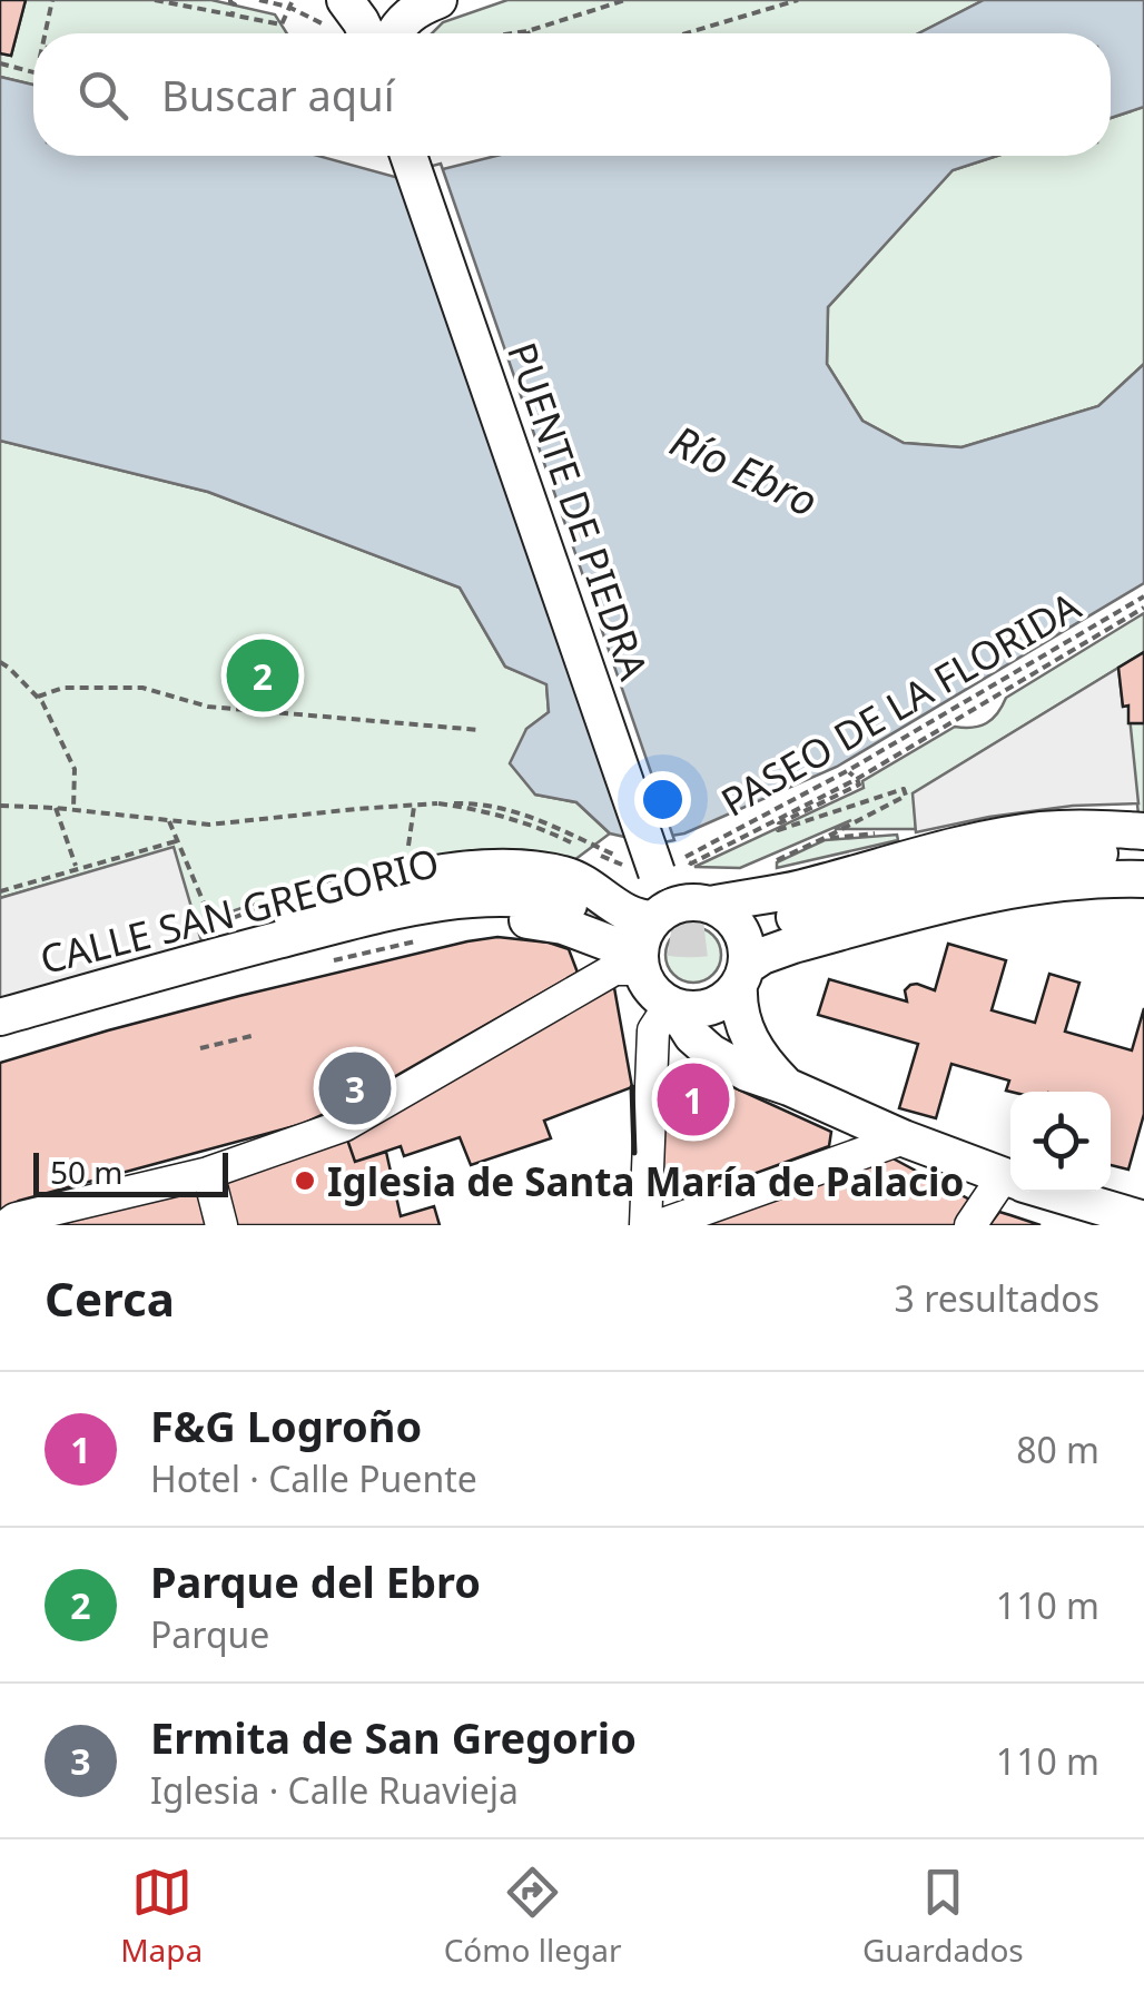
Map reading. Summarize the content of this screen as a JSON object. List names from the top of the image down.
{
  "streets": {
    "main road": ["PUENTE DE PIEDRA", "CALLE SAN GREGORIO"],
    "path": ["PASEO DE LA FLORIDA"]
  },
  "crossings": [
    ["PUENTE DE PIEDRA", "PASEO DE LA FLORIDA"]
  ],
  "water": ["Río Ebro"],
  "places": ["Iglesia de Santa María de Palacio"],
  "scale_bar": "50 m",
  "page": {
    "search": "Buscar aquí",
    "pins": ["2", "3", "1"],
    "scale": "50 m",
    "heading": ["Cerca", "3 resultados"],
    "list": [
      {
        "mark": "1",
        "name": "F&G Logroño",
        "note": "Hotel · Calle Puente",
        "value": "80 m"
      },
      {
        "mark": "2",
        "name": "Parque del Ebro",
        "note": "Parque",
        "value": "110 m"
      },
      {
        "mark": "3",
        "name": "Ermita de San Gregorio",
        "note": "Iglesia · Calle Ruavieja",
        "value": "110 m"
      }
    ],
    "nav": ["Mapa", "Cómo llegar", "Guardados"]
  }
}
